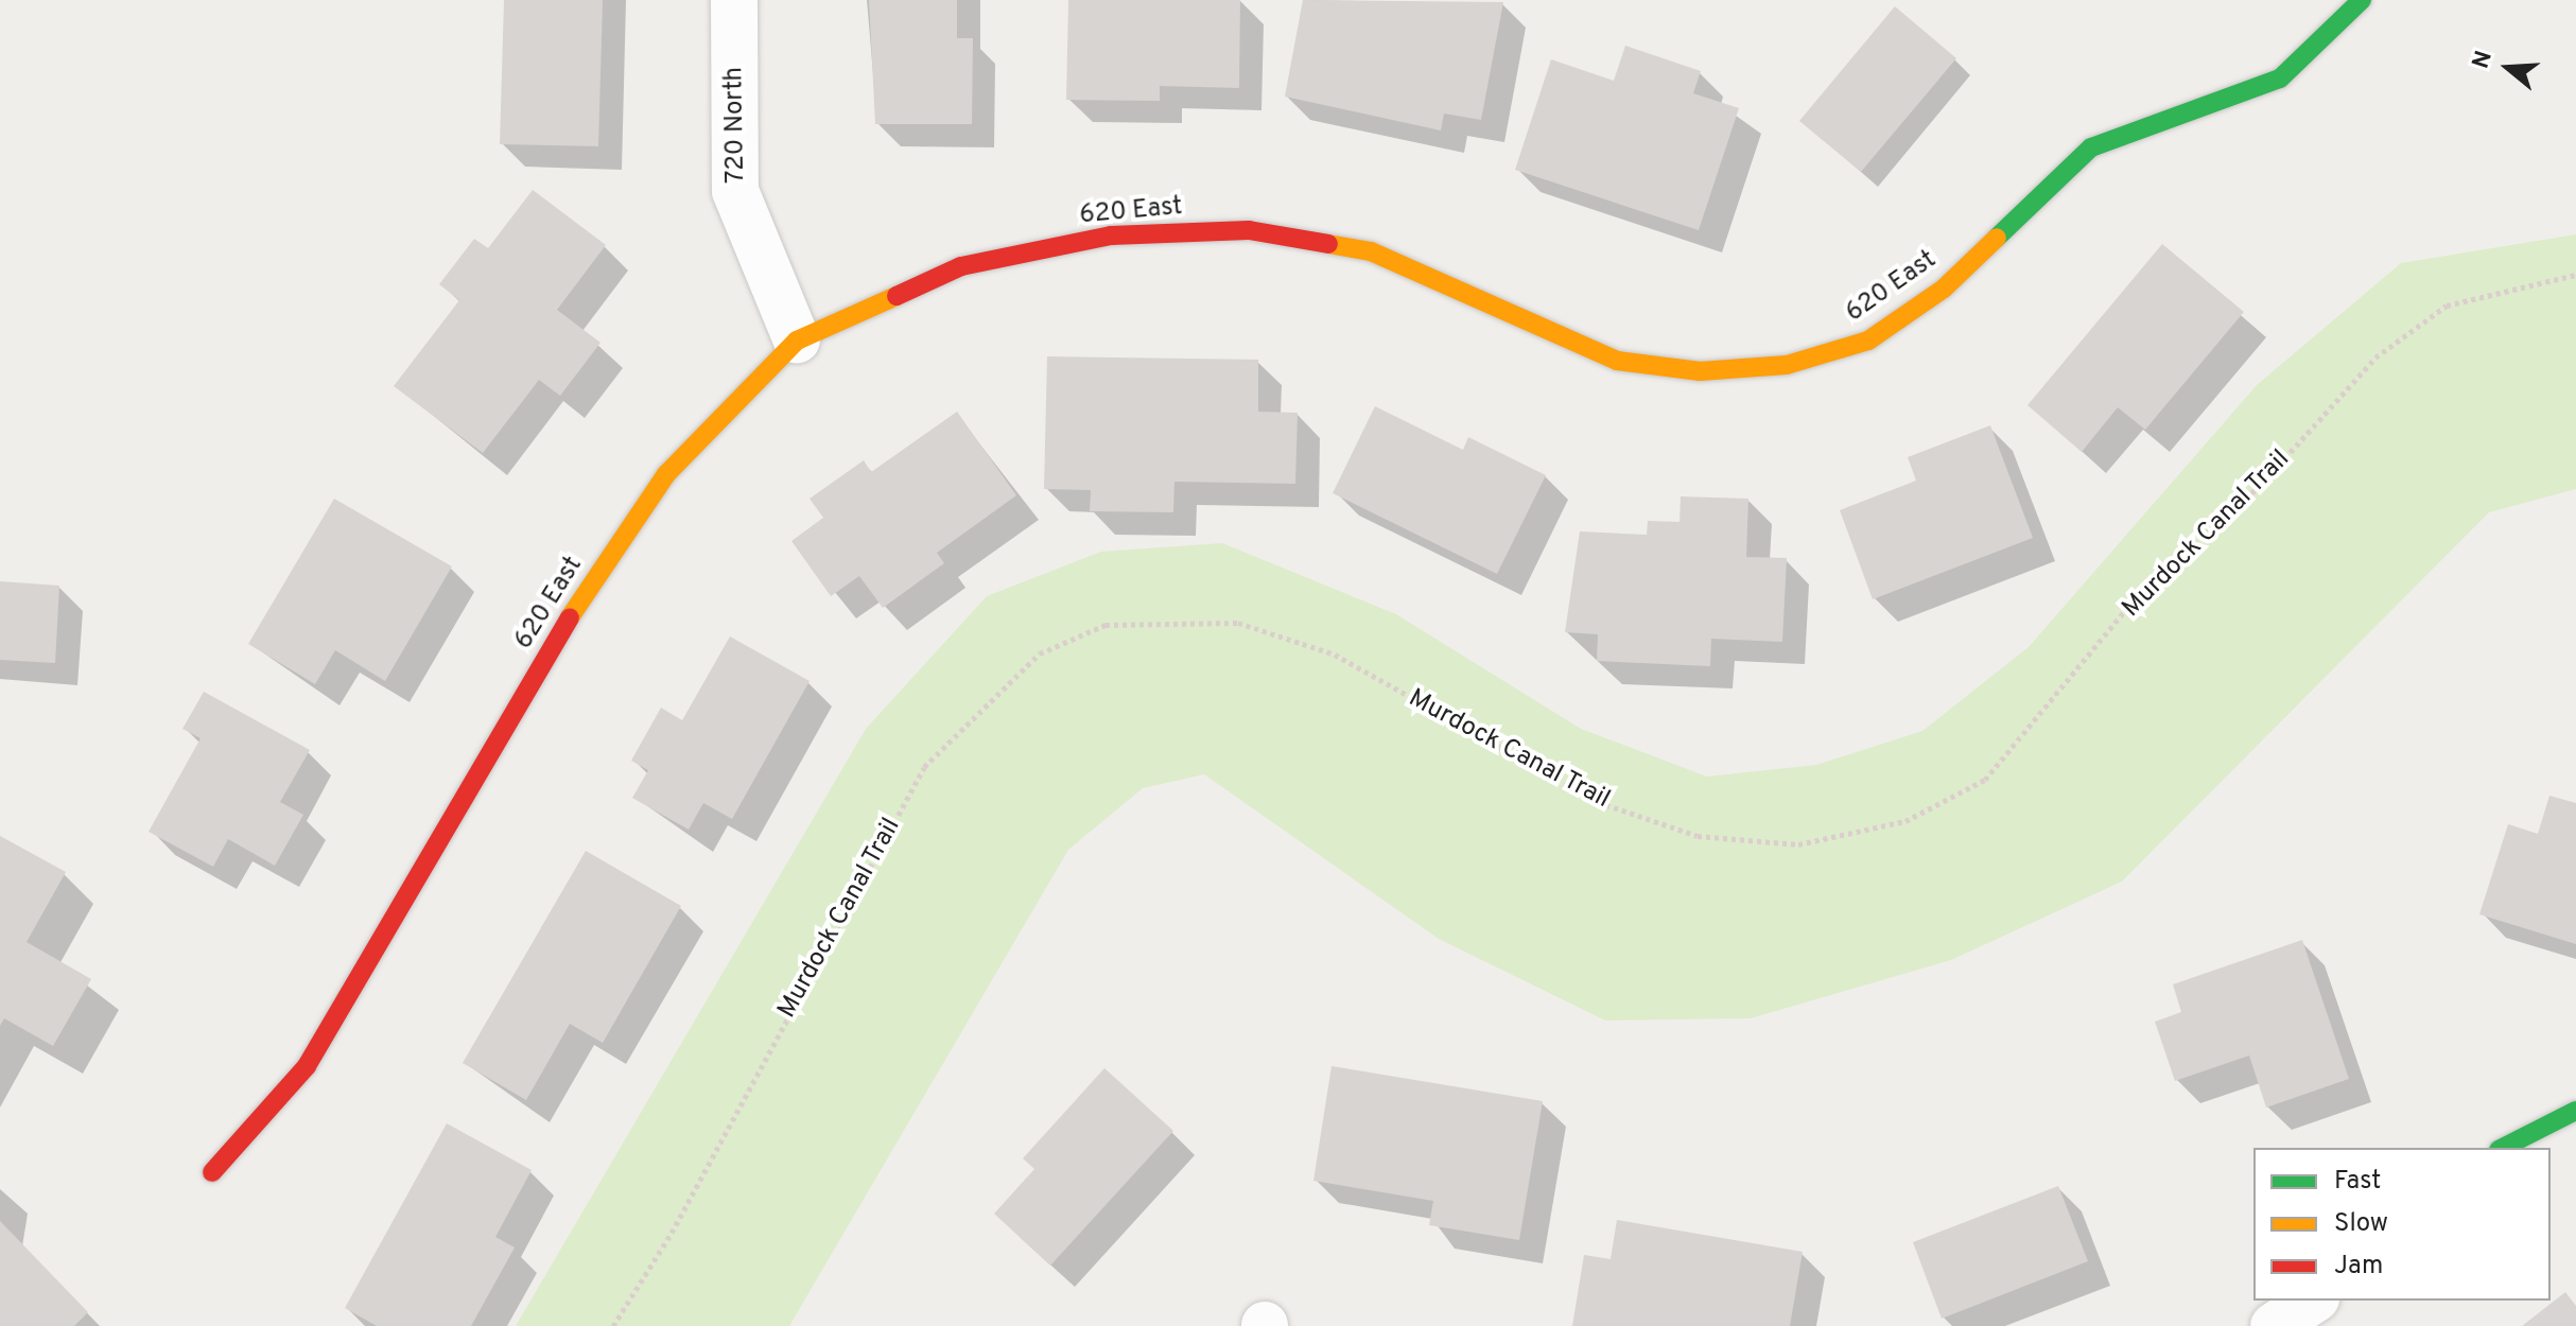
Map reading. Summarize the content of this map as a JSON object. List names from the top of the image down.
{
  "streets": {
    "street": ["720 North", "620 East"],
    "path": ["Murdock Canal Trail"]
  },
  "crossings": [
    ["720 North", "620 East"]
  ],
  "legend": ["Fast", "Slow", "Jam"],
  "north": "left"
}
